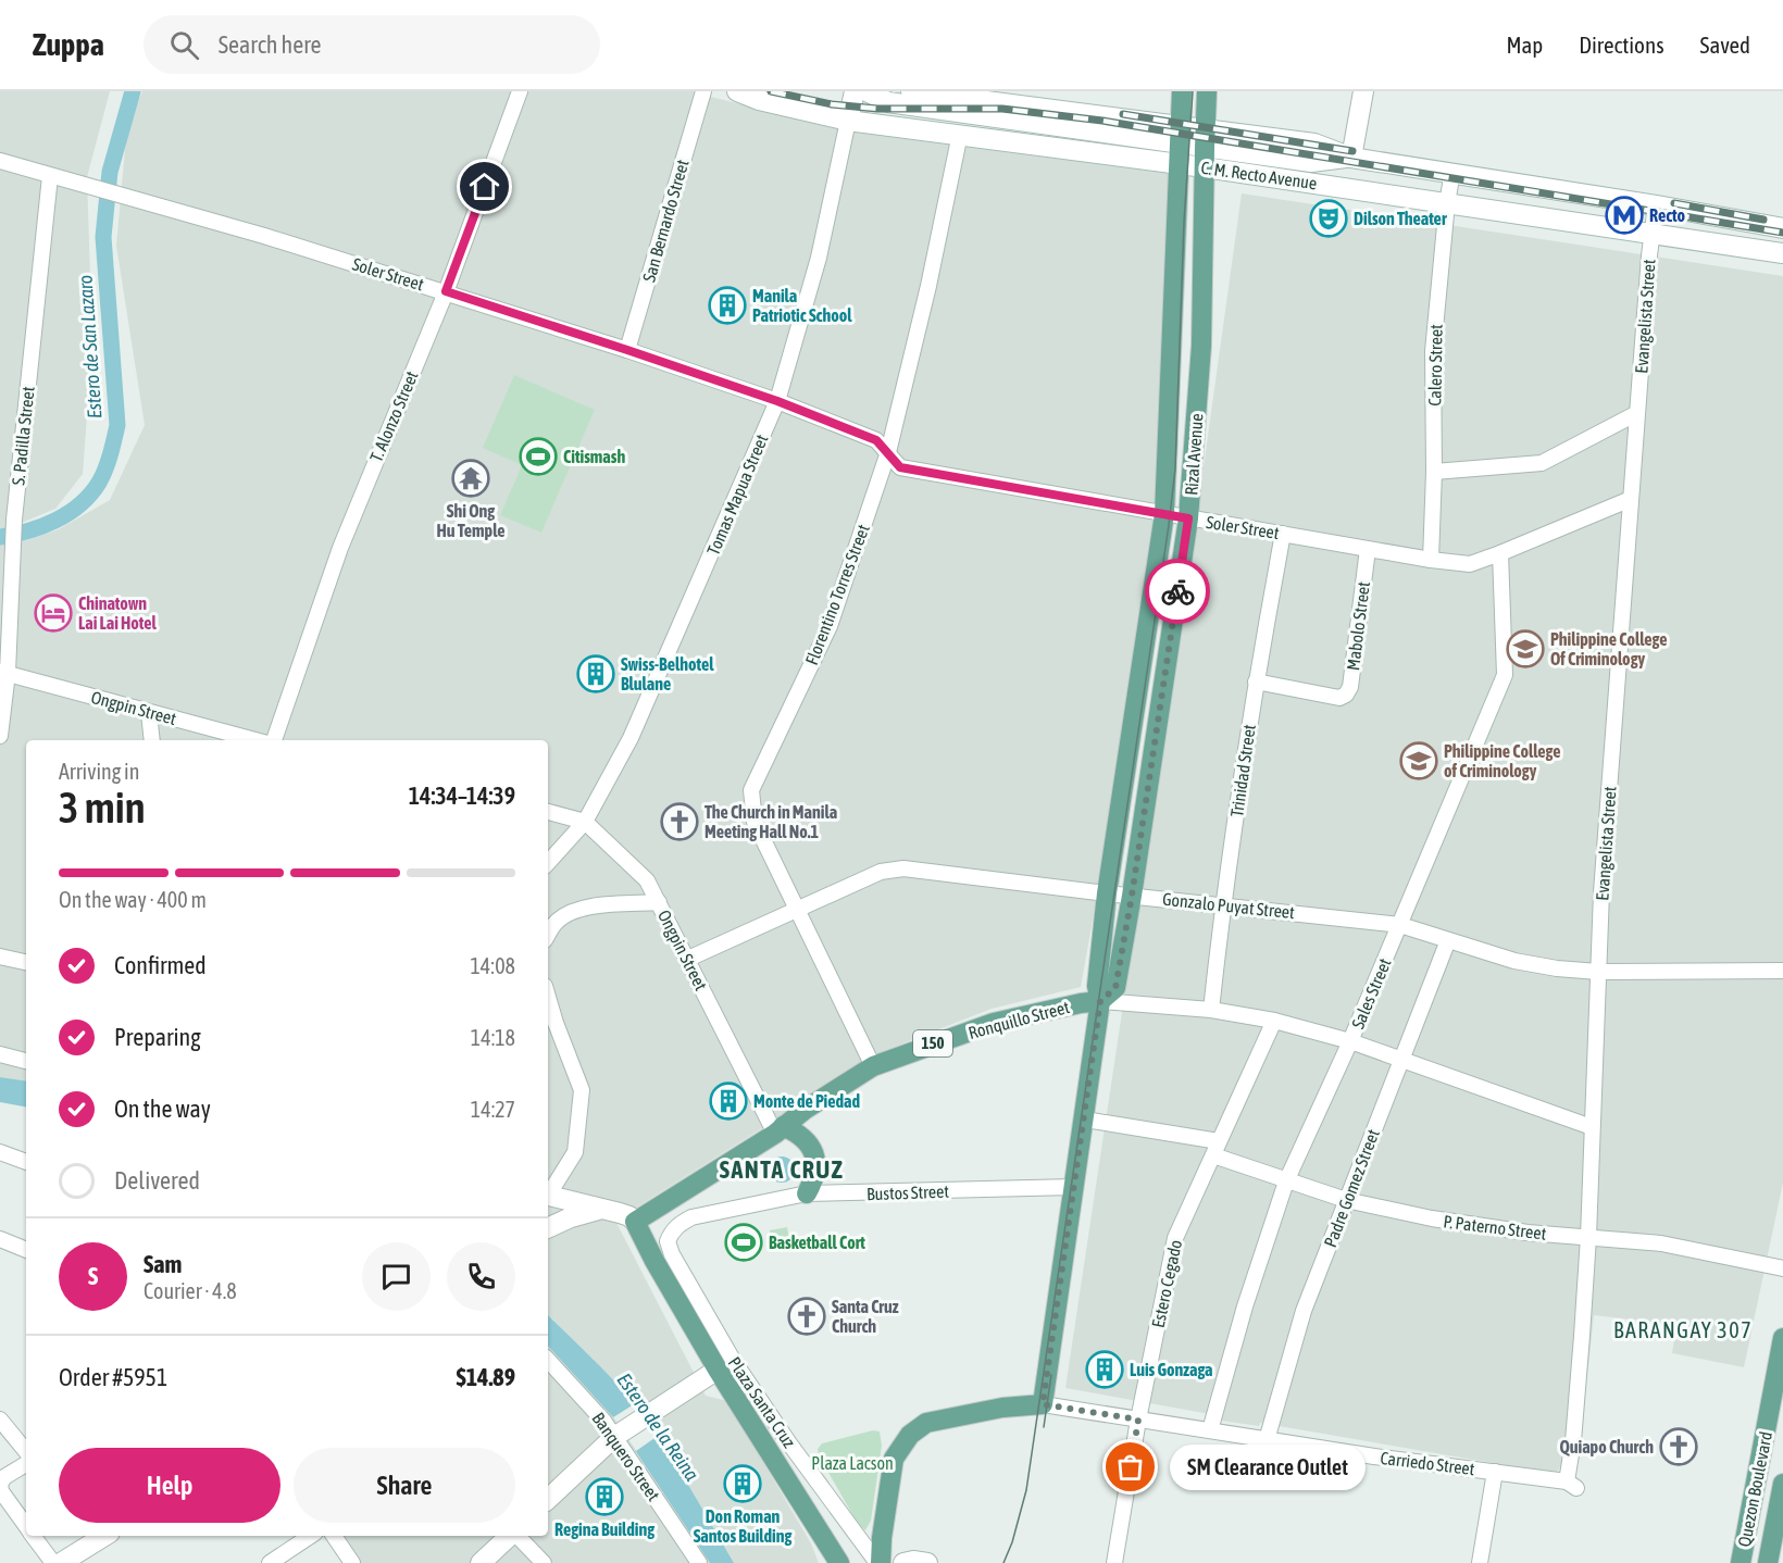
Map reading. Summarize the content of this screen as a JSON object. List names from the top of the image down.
{
  "streets": {
    "main road": [
      "C. M. Recto Avenue",
      "Rizal Avenue",
      "Tomas Mapua Street",
      "Ronquillo Street",
      "150",
      "Plaza Santa Cruz",
      "Carriedo Street",
      "Quezon Boulevard"
    ],
    "street": [
      "San Bernardo Street",
      "Soler Street",
      "Evangelista Street",
      "Calero Street",
      "T. Alonzo Street",
      "S. Padilla Street",
      "Florentino Torres Street",
      "Mabolo Street",
      "Ongpin Street",
      "Trinidad Street",
      "Gonzalo Puyat Street",
      "Sales Street",
      "Padre Gomez Street",
      "Bustos Street",
      "P. Paterno Street",
      "Estero Cegado",
      "Banquero Street"
    ]
  },
  "crossings": [
    ["C. M. Recto Avenue", "Evangelista Street"],
    ["C. M. Recto Avenue", "Calero Street"],
    ["C. M. Recto Avenue", "Rizal Avenue"],
    ["C. M. Recto Avenue", "Tomas Mapua Street"],
    ["C. M. Recto Avenue", "Florentino Torres Street"],
    ["San Bernardo Street", "Soler Street"],
    ["Soler Street", "Evangelista Street"],
    ["Soler Street", "Calero Street"],
    ["Soler Street", "T. Alonzo Street"],
    ["Soler Street", "S. Padilla Street"],
    ["Soler Street", "Rizal Avenue"],
    ["Soler Street", "Tomas Mapua Street"],
    ["Soler Street", "Florentino Torres Street"],
    ["Soler Street", "Mabolo Street"],
    ["Soler Street", "Trinidad Street"],
    ["Soler Street", "Sales Street"],
    ["Evangelista Street", "Gonzalo Puyat Street"],
    ["Evangelista Street", "Ronquillo Street"],
    ["Evangelista Street", "P. Paterno Street"],
    ["Evangelista Street", "Carriedo Street"],
    ["S. Padilla Street", "Ongpin Street"],
    ["Rizal Avenue", "Gonzalo Puyat Street"],
    ["Rizal Avenue", "Ronquillo Street"],
    ["Rizal Avenue", "Bustos Street"],
    ["Rizal Avenue", "P. Paterno Street"],
    ["Rizal Avenue", "Carriedo Street"],
    ["Tomas Mapua Street", "Ongpin Street"],
    ["Florentino Torres Street", "Gonzalo Puyat Street"],
    ["Florentino Torres Street", "Ronquillo Street"],
    ["Mabolo Street", "Trinidad Street"],
    ["Ongpin Street", "Gonzalo Puyat Street"],
    ["Ongpin Street", "Ronquillo Street"],
    ["Trinidad Street", "Gonzalo Puyat Street"],
    ["Trinidad Street", "Ronquillo Street"],
    ["Gonzalo Puyat Street", "Sales Street"],
    ["Gonzalo Puyat Street", "Padre Gomez Street"],
    ["Sales Street", "Ronquillo Street"],
    ["Sales Street", "P. Paterno Street"],
    ["Sales Street", "Carriedo Street"],
    ["Ronquillo Street", "Padre Gomez Street"],
    ["Ronquillo Street", "Estero Cegado"],
    ["Ronquillo Street", "Plaza Santa Cruz"],
    ["Padre Gomez Street", "P. Paterno Street"],
    ["Padre Gomez Street", "Carriedo Street"],
    ["Bustos Street", "Plaza Santa Cruz"],
    ["P. Paterno Street", "Estero Cegado"],
    ["Estero Cegado", "Carriedo Street"],
    ["Plaza Santa Cruz", "Carriedo Street"]
  ],
  "districts": ["SANTA CRUZ", "BARANGAY 307"],
  "water": ["Estero de San Lazaro", "Estero de la Reina"],
  "parks": ["Plaza Lacson"],
  "places": {
    "metro station": ["Recto"],
    "theatre": ["Dilson Theater"],
    "building": [
      "Manila Patriotic School",
      "Swiss-Belhotel Blulane",
      "Monte de Piedad",
      "Luis Gonzaga",
      "Don Roman Santos Building",
      "Regina Building"
    ],
    "sports": ["Citismash", "Basketball Cort"],
    "temple": ["Shi Ong Hu Temple"],
    "hotel": ["Chinatown Lai Lai Hotel"],
    "school or university": ["Philippine College Of Criminology", "Philippine College of Criminology"],
    "church": ["The Church in Manila Meeting Hall No.1", "Santa Cruz Church", "Quiapo Church"],
    "other": ["SM Clearance Outlet"]
  },
  "page": {
    "header": "Zuppa",
    "search": "Search here",
    "nav": ["Map", "Directions", "Saved"],
    "heading": ["3 min", "Arriving in", "14:34–14:39"],
    "panel": [
      "Sam",
      "Courier · 4.8",
      "Order #5951",
      "$14.89"
    ],
    "bar": "On the way · 400 m",
    "list": [
      ["Confirmed", "14:08"],
      ["Preparing", "14:18"],
      ["On the way", "14:27"],
      "Delivered"
    ],
    "round": "S",
    "buttons": ["Help", "Share"],
    "bubble": "SM Clearance Outlet"
  }
}
